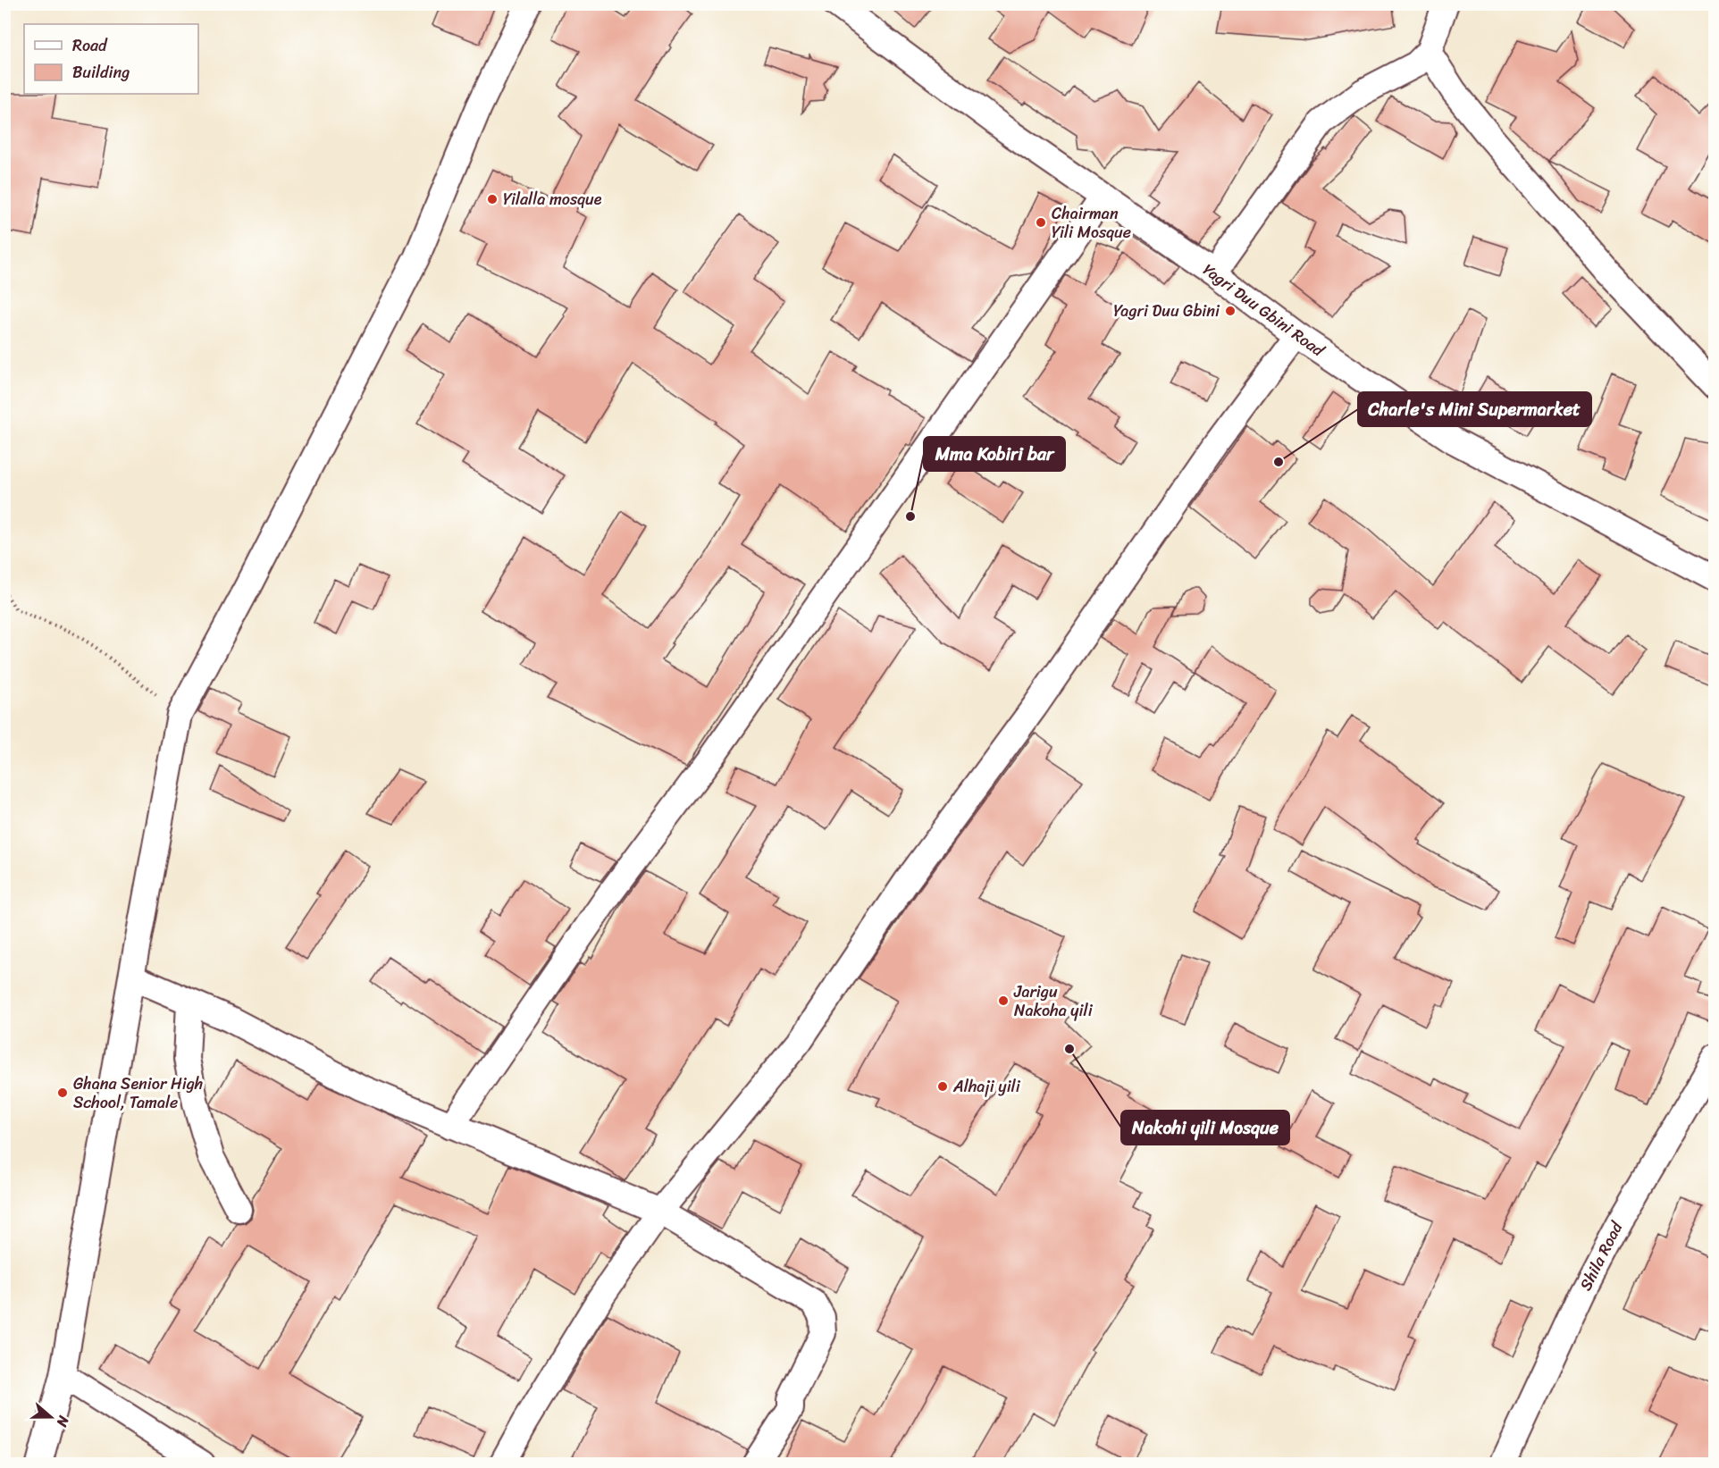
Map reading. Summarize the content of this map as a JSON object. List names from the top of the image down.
{
  "streets": {
    "street": ["Yagri Duu Gbini Road", "Shila Road"]
  },
  "places": [
    "Yilalla mosque",
    "Chairman Yili Mosque",
    "Yagri Duu Gbini",
    "Charle's Mini Supermarket",
    "Mma Kobiri bar",
    "Jarigu Nakoha yili",
    "Nakohi yili Mosque",
    "Alhaji yili",
    "Ghana Senior High School, Tamale"
  ],
  "legend": ["Road", "Building"],
  "north": "right"
}
